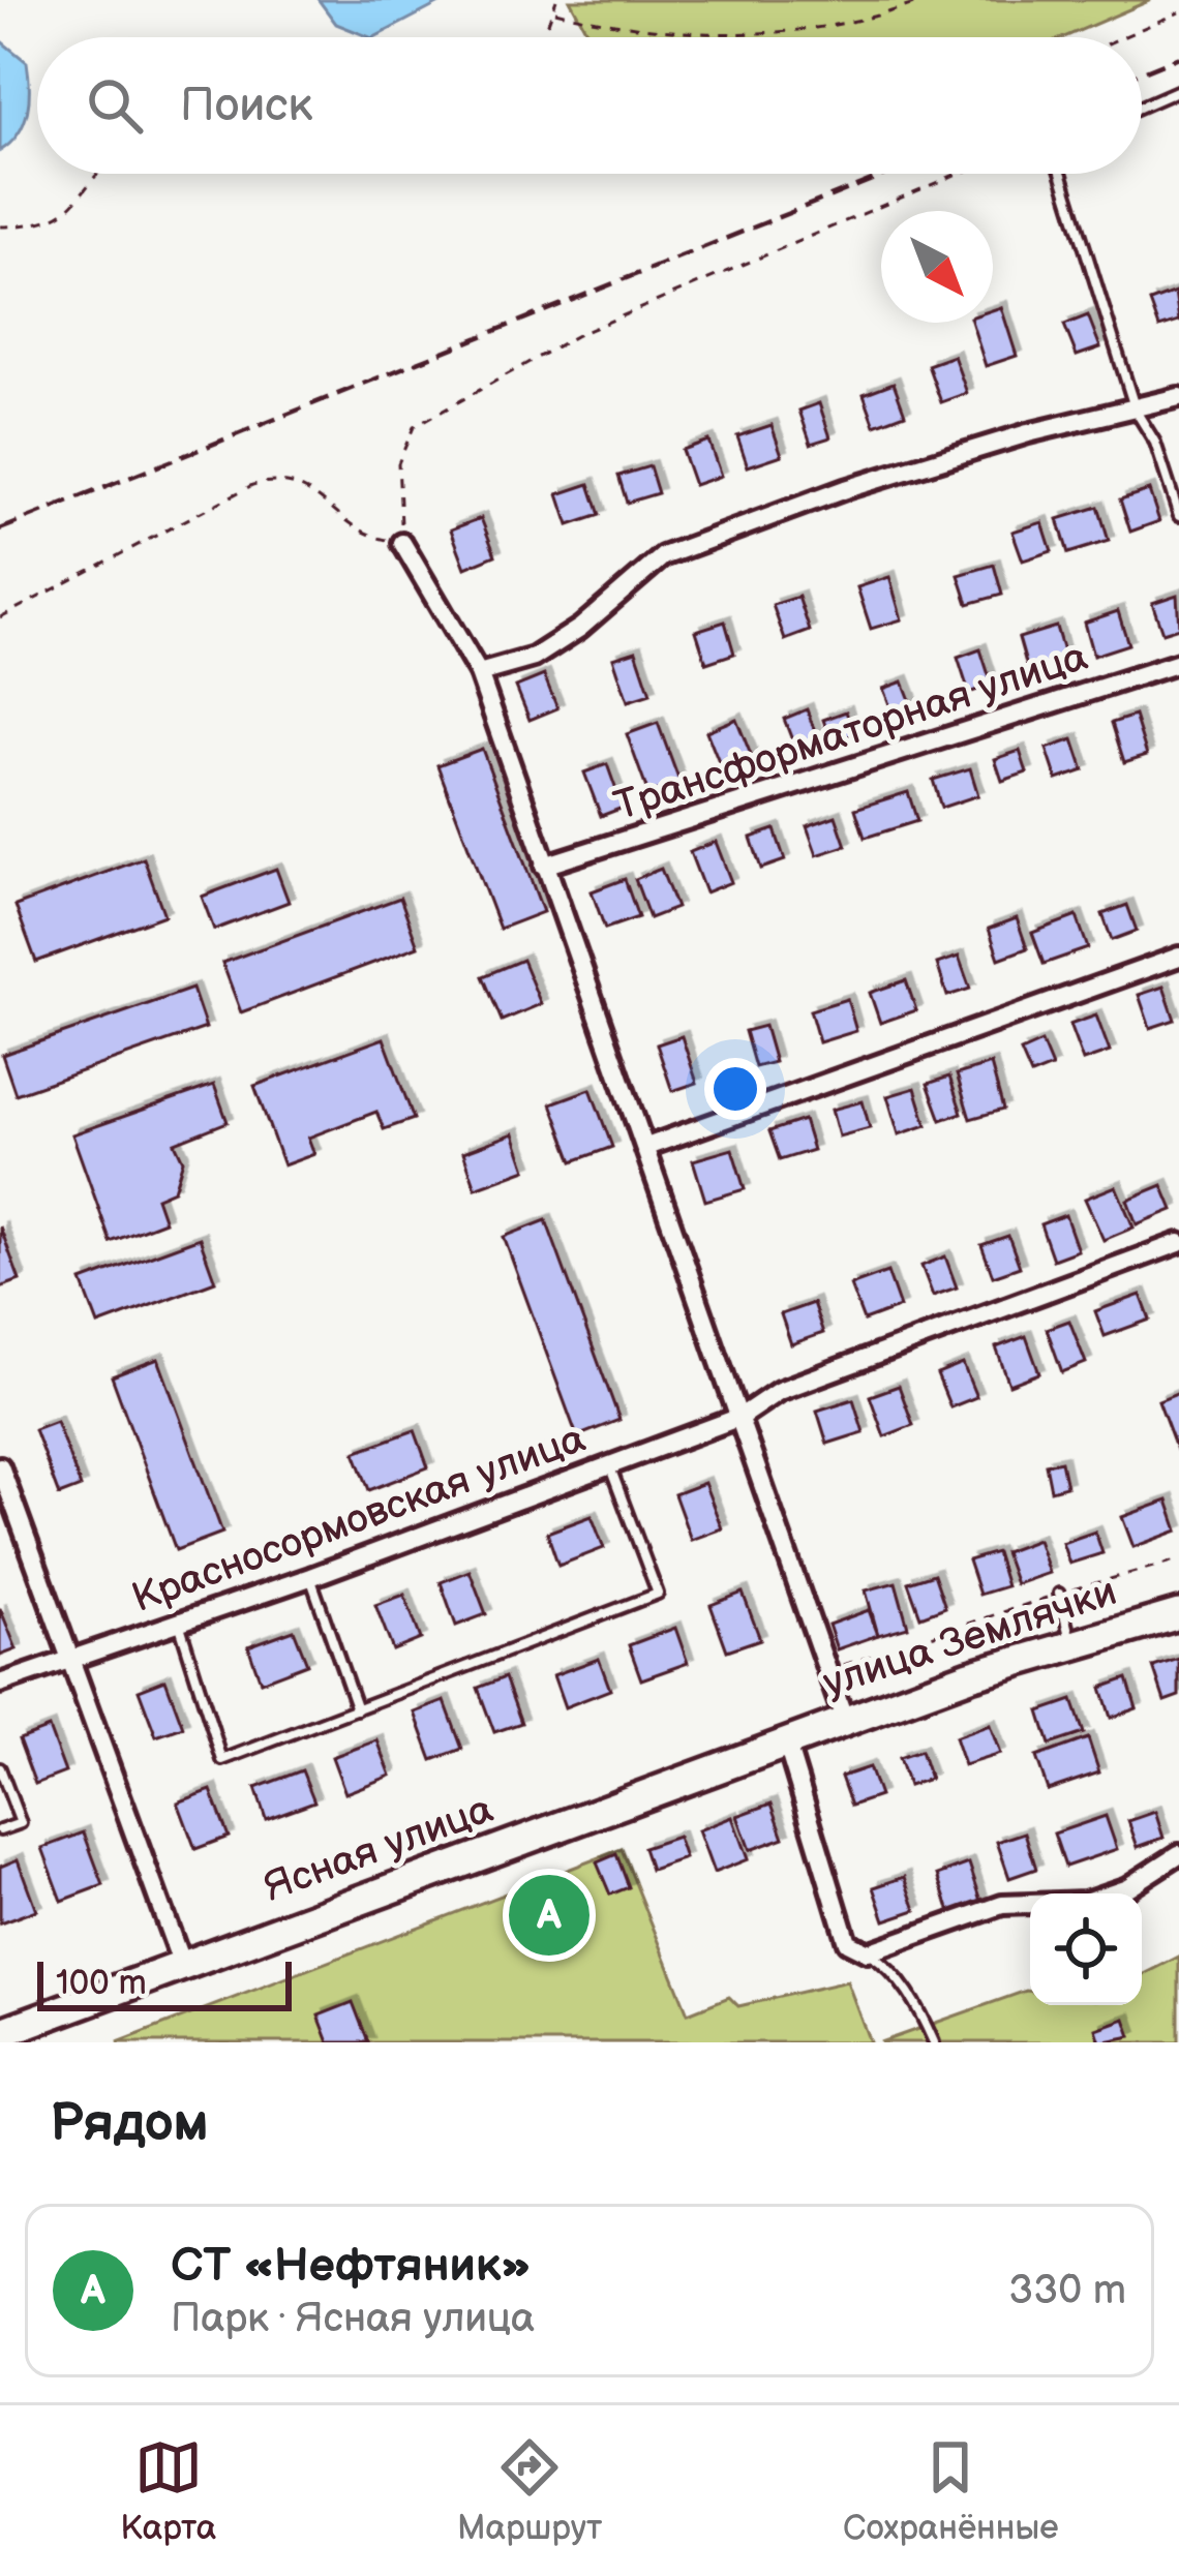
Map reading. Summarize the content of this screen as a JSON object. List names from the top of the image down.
{
  "streets": {
    "main road": ["улица Землячки", "Ясная улица"],
    "street": ["Трансформаторная улица", "Красносормовская улица"]
  },
  "crossings": [
    ["улица Землячки", "Ясная улица"]
  ],
  "scale_bar": "100 m",
  "north": "bottom right",
  "page": {
    "search": "Поиск",
    "pins": "A",
    "scale": "100 m",
    "heading": "Рядом",
    "list": [
      {
        "mark": "A",
        "name": "СТ «Нефтяник»",
        "note": "Парк · Ясная улица",
        "value": "330 m"
      }
    ],
    "nav": ["Карта", "Маршрут", "Сохранённые"]
  }
}
